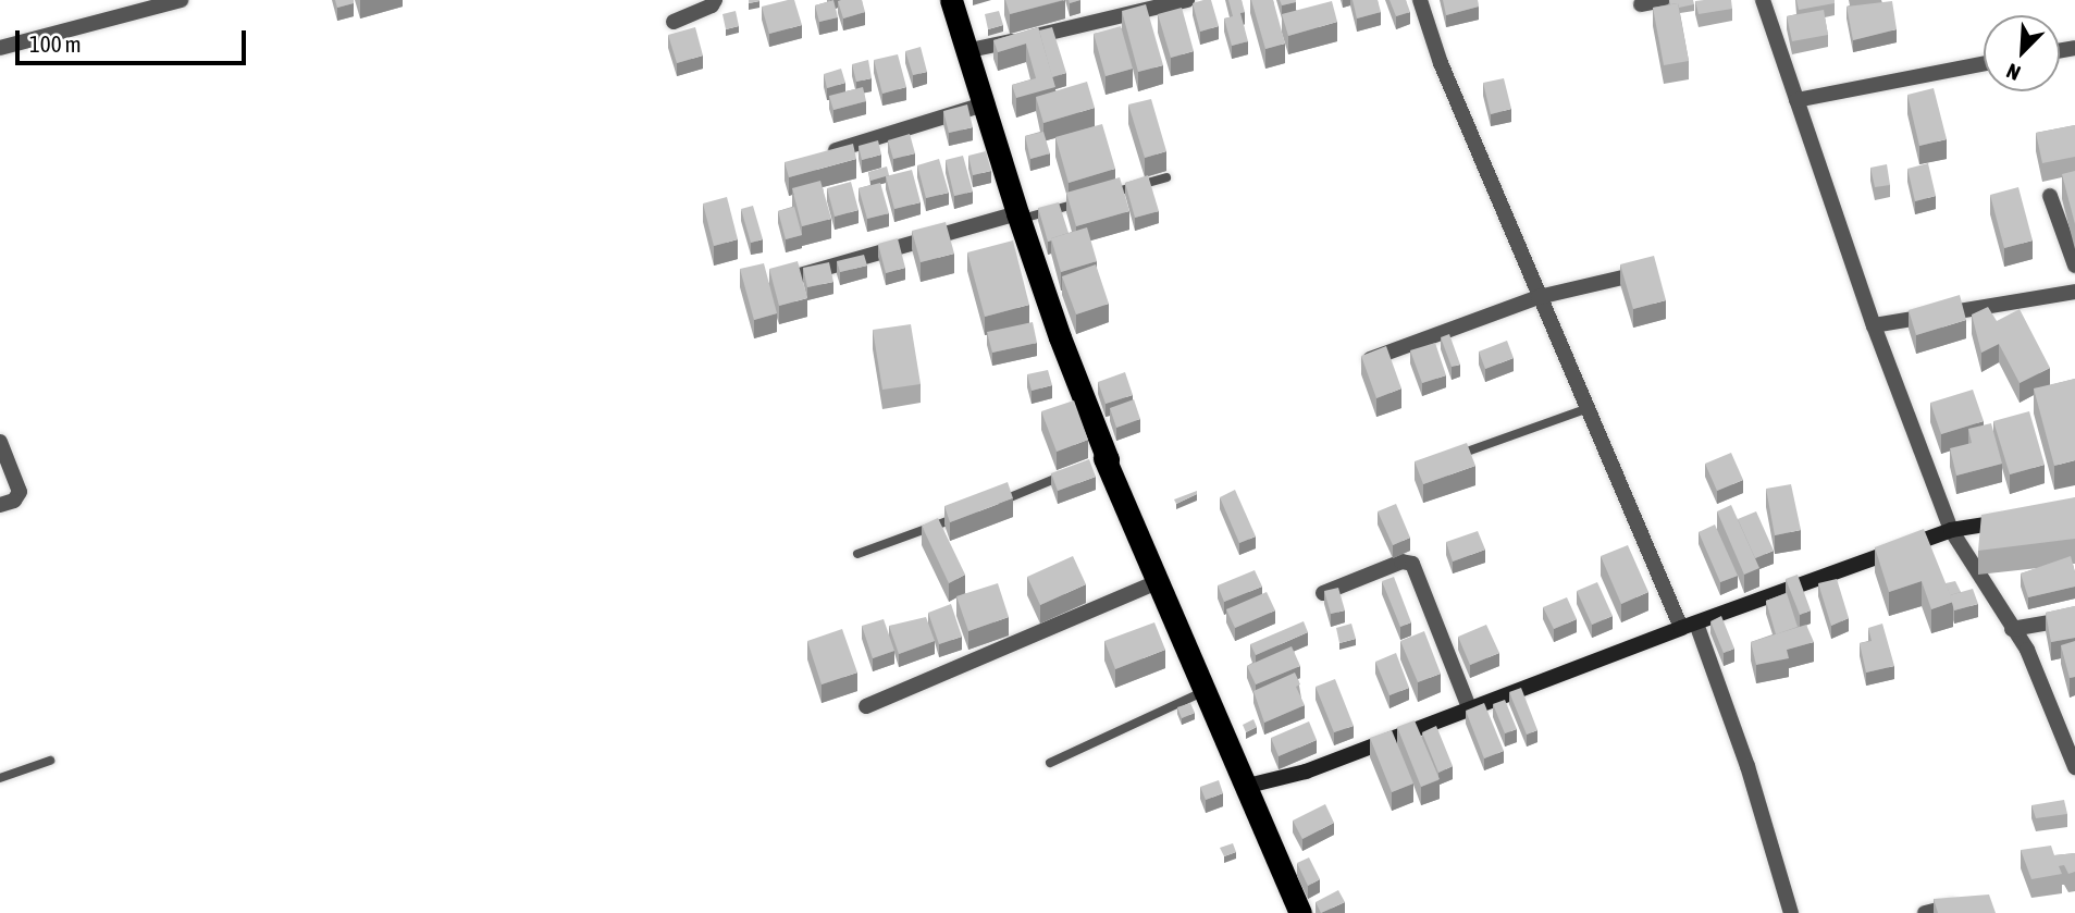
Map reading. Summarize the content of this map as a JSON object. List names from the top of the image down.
{
  "scale_bar": "100 m",
  "north": "bottom left"
}
